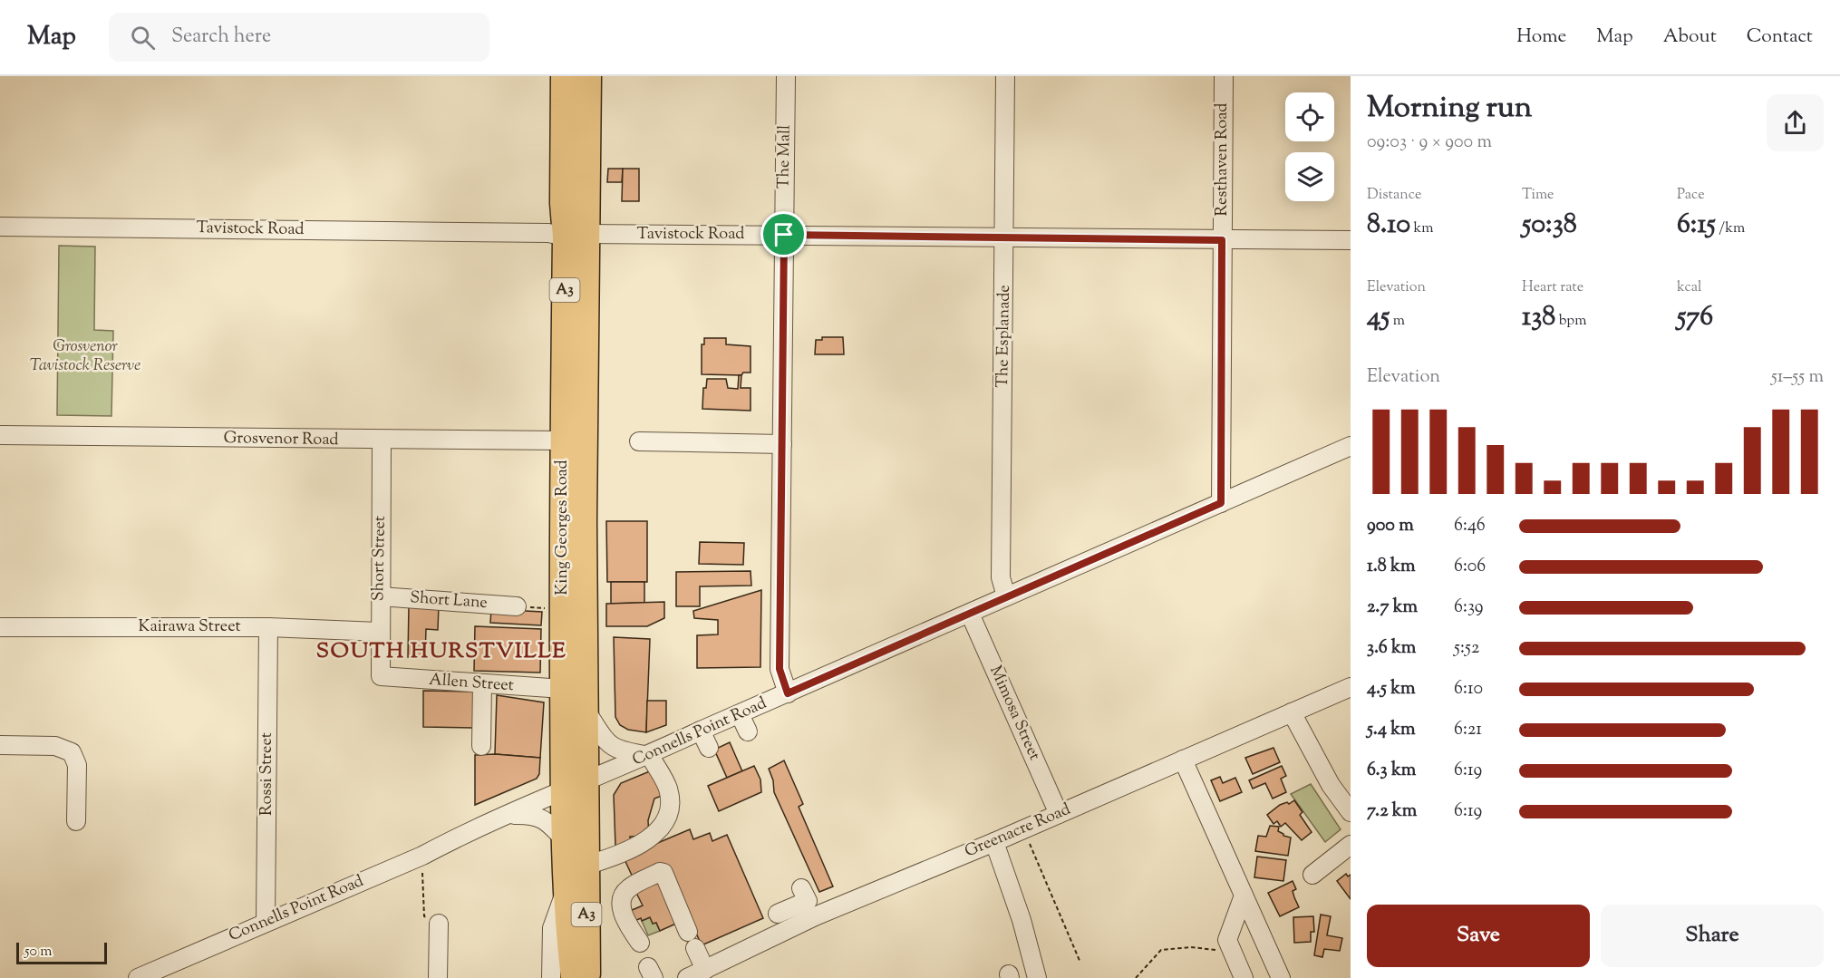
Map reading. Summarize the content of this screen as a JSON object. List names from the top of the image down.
{
  "streets": {
    "highway": ["A3", "King Georges Road"],
    "street": [
      "The Mall",
      "Resthaven Road",
      "Tavistock Road",
      "The Esplanade",
      "Grosvenor Road",
      "Short Street",
      "Short Lane",
      "Kairawa Street",
      "Allen Street",
      "Mimosa Street",
      "Connells Point Road",
      "Rossi Street",
      "Greenacre Road"
    ]
  },
  "crossings": [
    ["The Mall", "Tavistock Road"],
    ["The Mall", "Connells Point Road"],
    ["Resthaven Road", "Tavistock Road"],
    ["Resthaven Road", "Connells Point Road"],
    ["Tavistock Road", "The Esplanade"],
    ["Tavistock Road", "King Georges Road"],
    ["The Esplanade", "Connells Point Road"],
    ["Grosvenor Road", "King Georges Road"],
    ["Grosvenor Road", "Short Street"],
    ["King Georges Road", "Allen Street"],
    ["King Georges Road", "Connells Point Road"],
    ["Short Street", "Short Lane"],
    ["Short Street", "Kairawa Street"],
    ["Short Street", "Allen Street"],
    ["Kairawa Street", "Rossi Street"],
    ["Mimosa Street", "Connells Point Road"],
    ["Mimosa Street", "Greenacre Road"],
    ["Connells Point Road", "Rossi Street"]
  ],
  "districts": ["SOUTH HURSTVILLE"],
  "parks": ["Grosvenor Tavistock Reserve"],
  "scale_bar": "50 m",
  "page": {
    "header": "Map",
    "search": "Search here",
    "nav": [
      "Home",
      "Map",
      "About",
      "Contact"
    ],
    "heading": ["Morning run", "09:03 · 9 × 900 m"],
    "stats": [
      ["Distance", "8.10 km"],
      ["Time", "50:38"],
      ["Pace", "6:15 /km"],
      ["Elevation", "45 m"],
      ["Heart rate", "138 bpm"],
      ["kcal", "576"]
    ],
    "chart": ["Elevation", "51–55 m"],
    "list": [
      {
        "name": "900 m",
        "note": "6:46"
      },
      {
        "name": "1.8 km",
        "note": "6:06"
      },
      {
        "name": "2.7 km",
        "note": "6:39"
      },
      {
        "name": "3.6 km",
        "note": "5:52"
      },
      {
        "name": "4.5 km",
        "note": "6:10"
      },
      {
        "name": "5.4 km",
        "note": "6:21"
      },
      {
        "name": "6.3 km",
        "note": "6:19"
      },
      {
        "name": "7.2 km",
        "note": "6:19"
      }
    ],
    "buttons": ["Save", "Share"],
    "scale": "50 m"
  }
}
